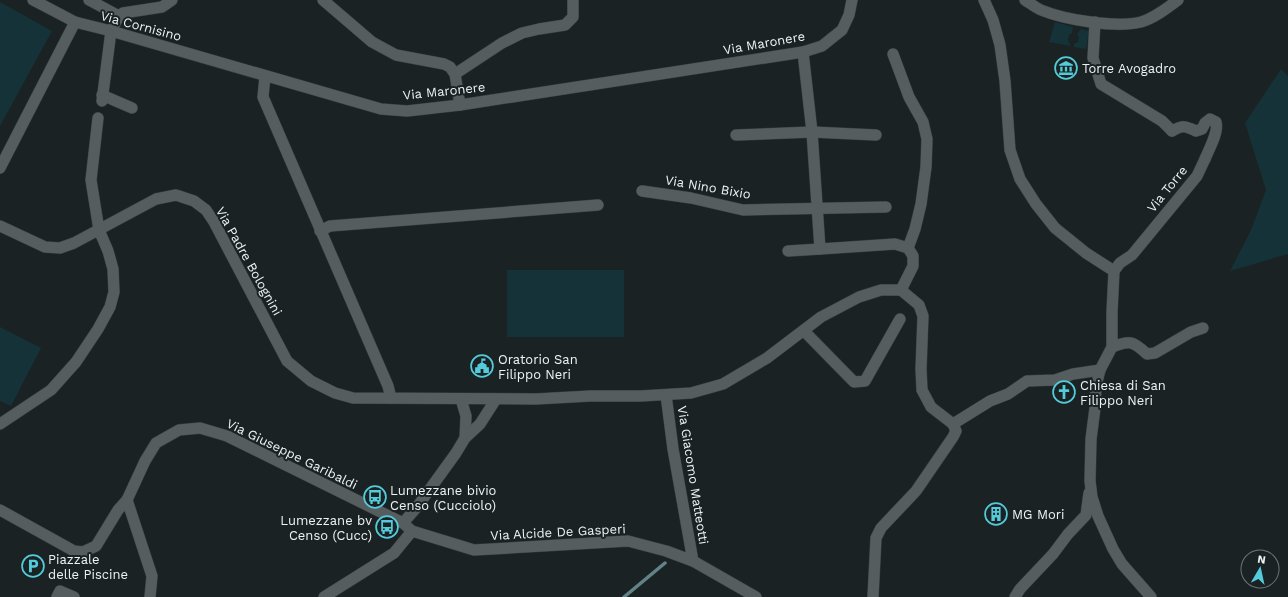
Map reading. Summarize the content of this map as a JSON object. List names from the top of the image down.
{
  "streets": {
    "street": [
      "Via Cornisino",
      "Via Maronere",
      "Via Nino Bixio",
      "Via Torre",
      "Via Padre Bolognini",
      "Via Giuseppe Garibaldi",
      "Via Giacomo Matteotti",
      "Via Alcide De Gasperi"
    ]
  },
  "crossings": [
    ["Via Cornisino", "Via Maronere"],
    ["Via Padre Bolognini", "Via Giacomo Matteotti"],
    ["Via Giuseppe Garibaldi", "Via Alcide De Gasperi"],
    ["Via Giacomo Matteotti", "Via Alcide De Gasperi"]
  ],
  "places": {
    "museum": ["Torre Avogadro"],
    "public building": ["Oratorio San Filippo Neri"],
    "church": ["Chiesa di San Filippo Neri"],
    "bus stop": ["Lumezzane bivio Censo (Cucciolo)", "Lumezzane bv Censo (Cucc)"],
    "building": ["MG Mori"],
    "parking": ["Piazzale delle Piscine"]
  },
  "north": "top"
}
